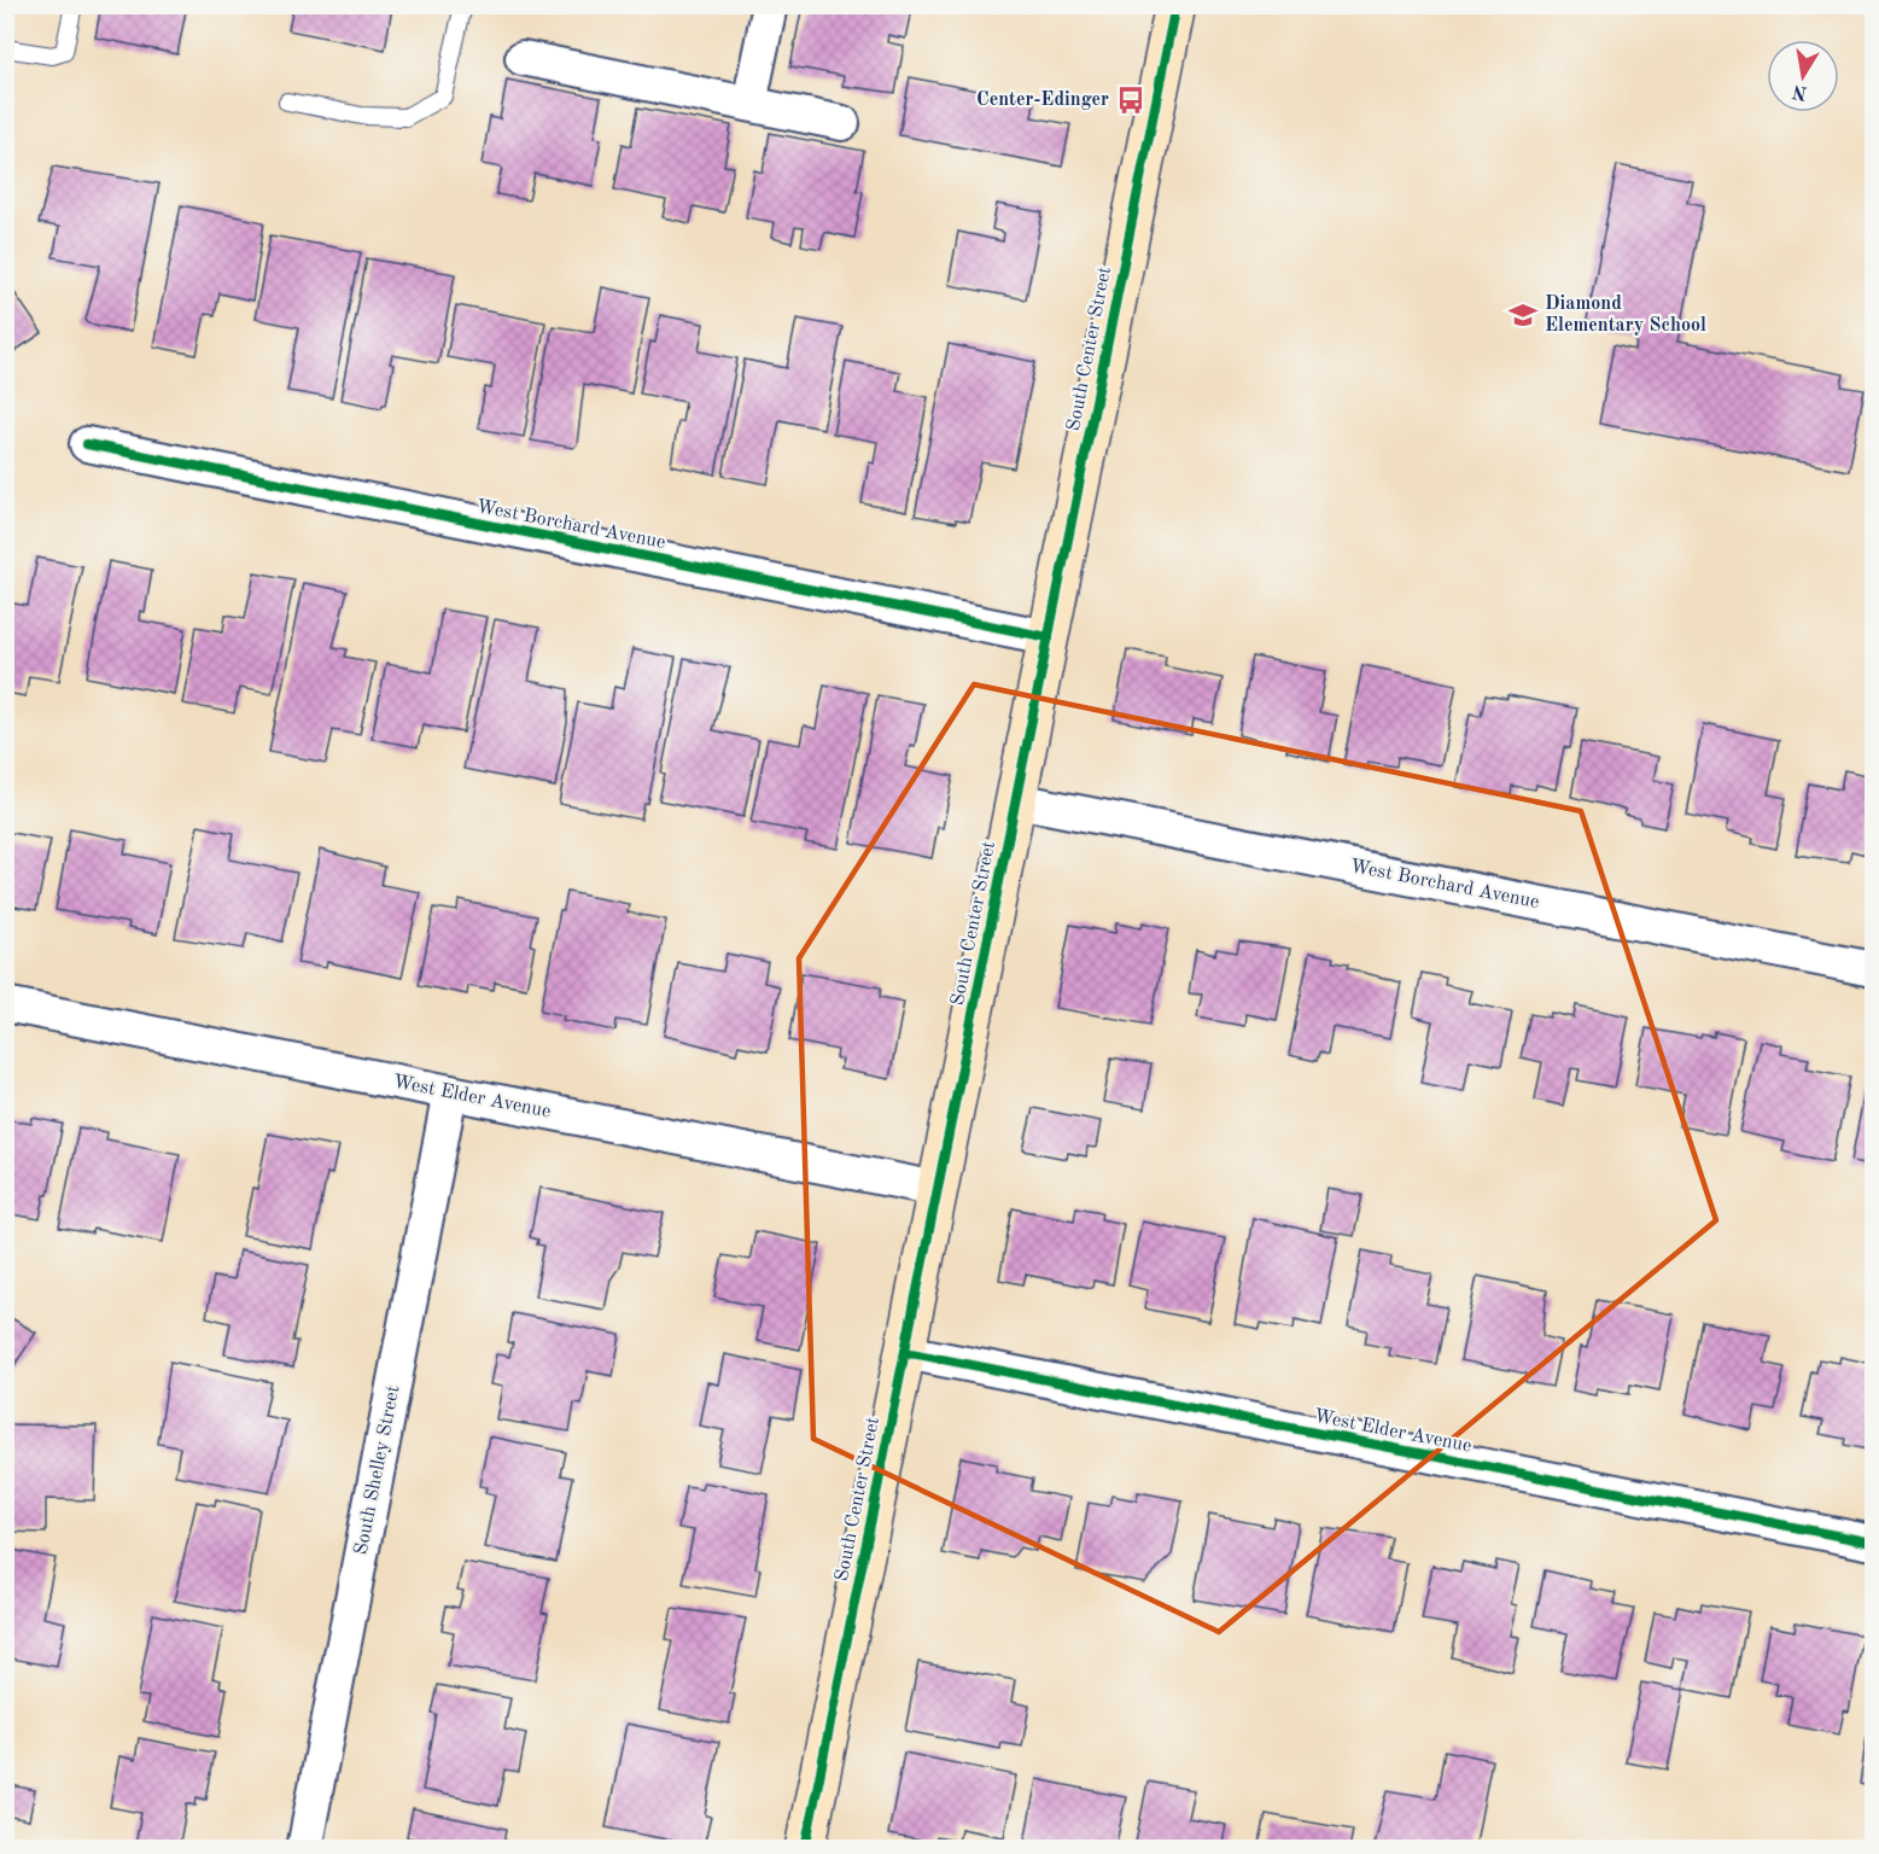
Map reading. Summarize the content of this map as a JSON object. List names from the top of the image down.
{
  "streets": {
    "street": [
      "South Center Street",
      "West Borchard Avenue",
      "West Elder Avenue",
      "South Shelley Street"
    ]
  },
  "crossings": [
    ["South Center Street", "West Borchard Avenue"],
    ["South Center Street", "West Elder Avenue"],
    ["West Elder Avenue", "South Shelley Street"]
  ],
  "places": {
    "bus stop": ["Center-Edinger"],
    "school or university": ["Diamond Elementary School"]
  },
  "north": "bottom"
}
